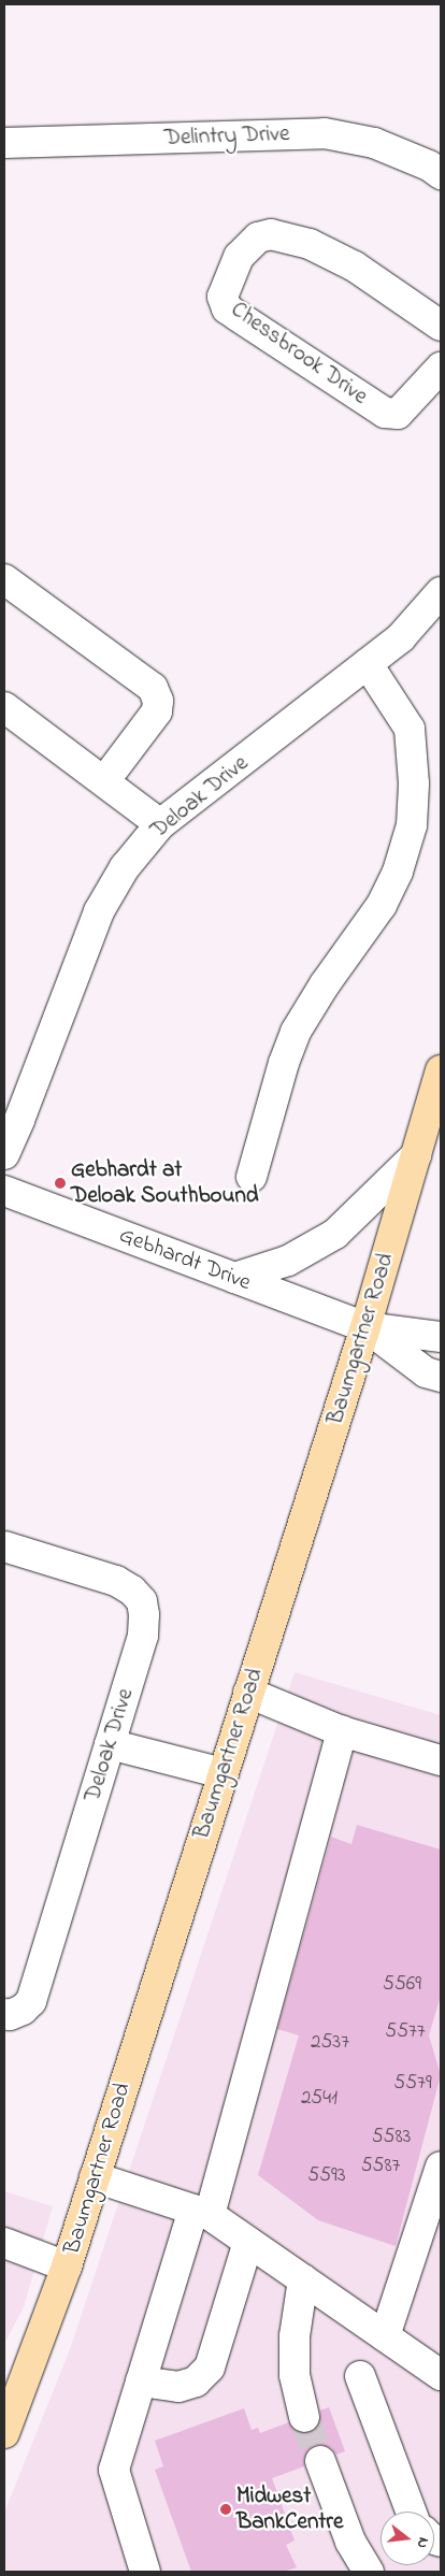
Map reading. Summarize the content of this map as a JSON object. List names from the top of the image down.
{
  "streets": {
    "main road": ["Baumgartner Road"],
    "street": [
      "Delintry Drive",
      "Chessbrook Drive",
      "Deloak Drive",
      "Gebhardt Drive"
    ]
  },
  "crossings": [
    ["Gebhardt Drive", "Baumgartner Road"]
  ],
  "places": ["Gebhardt at Deloak Southbound", "Midwest BankCentre"],
  "house_numbers": [
    "5569",
    "5577",
    "2537",
    "5579",
    "2541",
    "5583",
    "5587",
    "5593"
  ],
  "north": "right"
}
